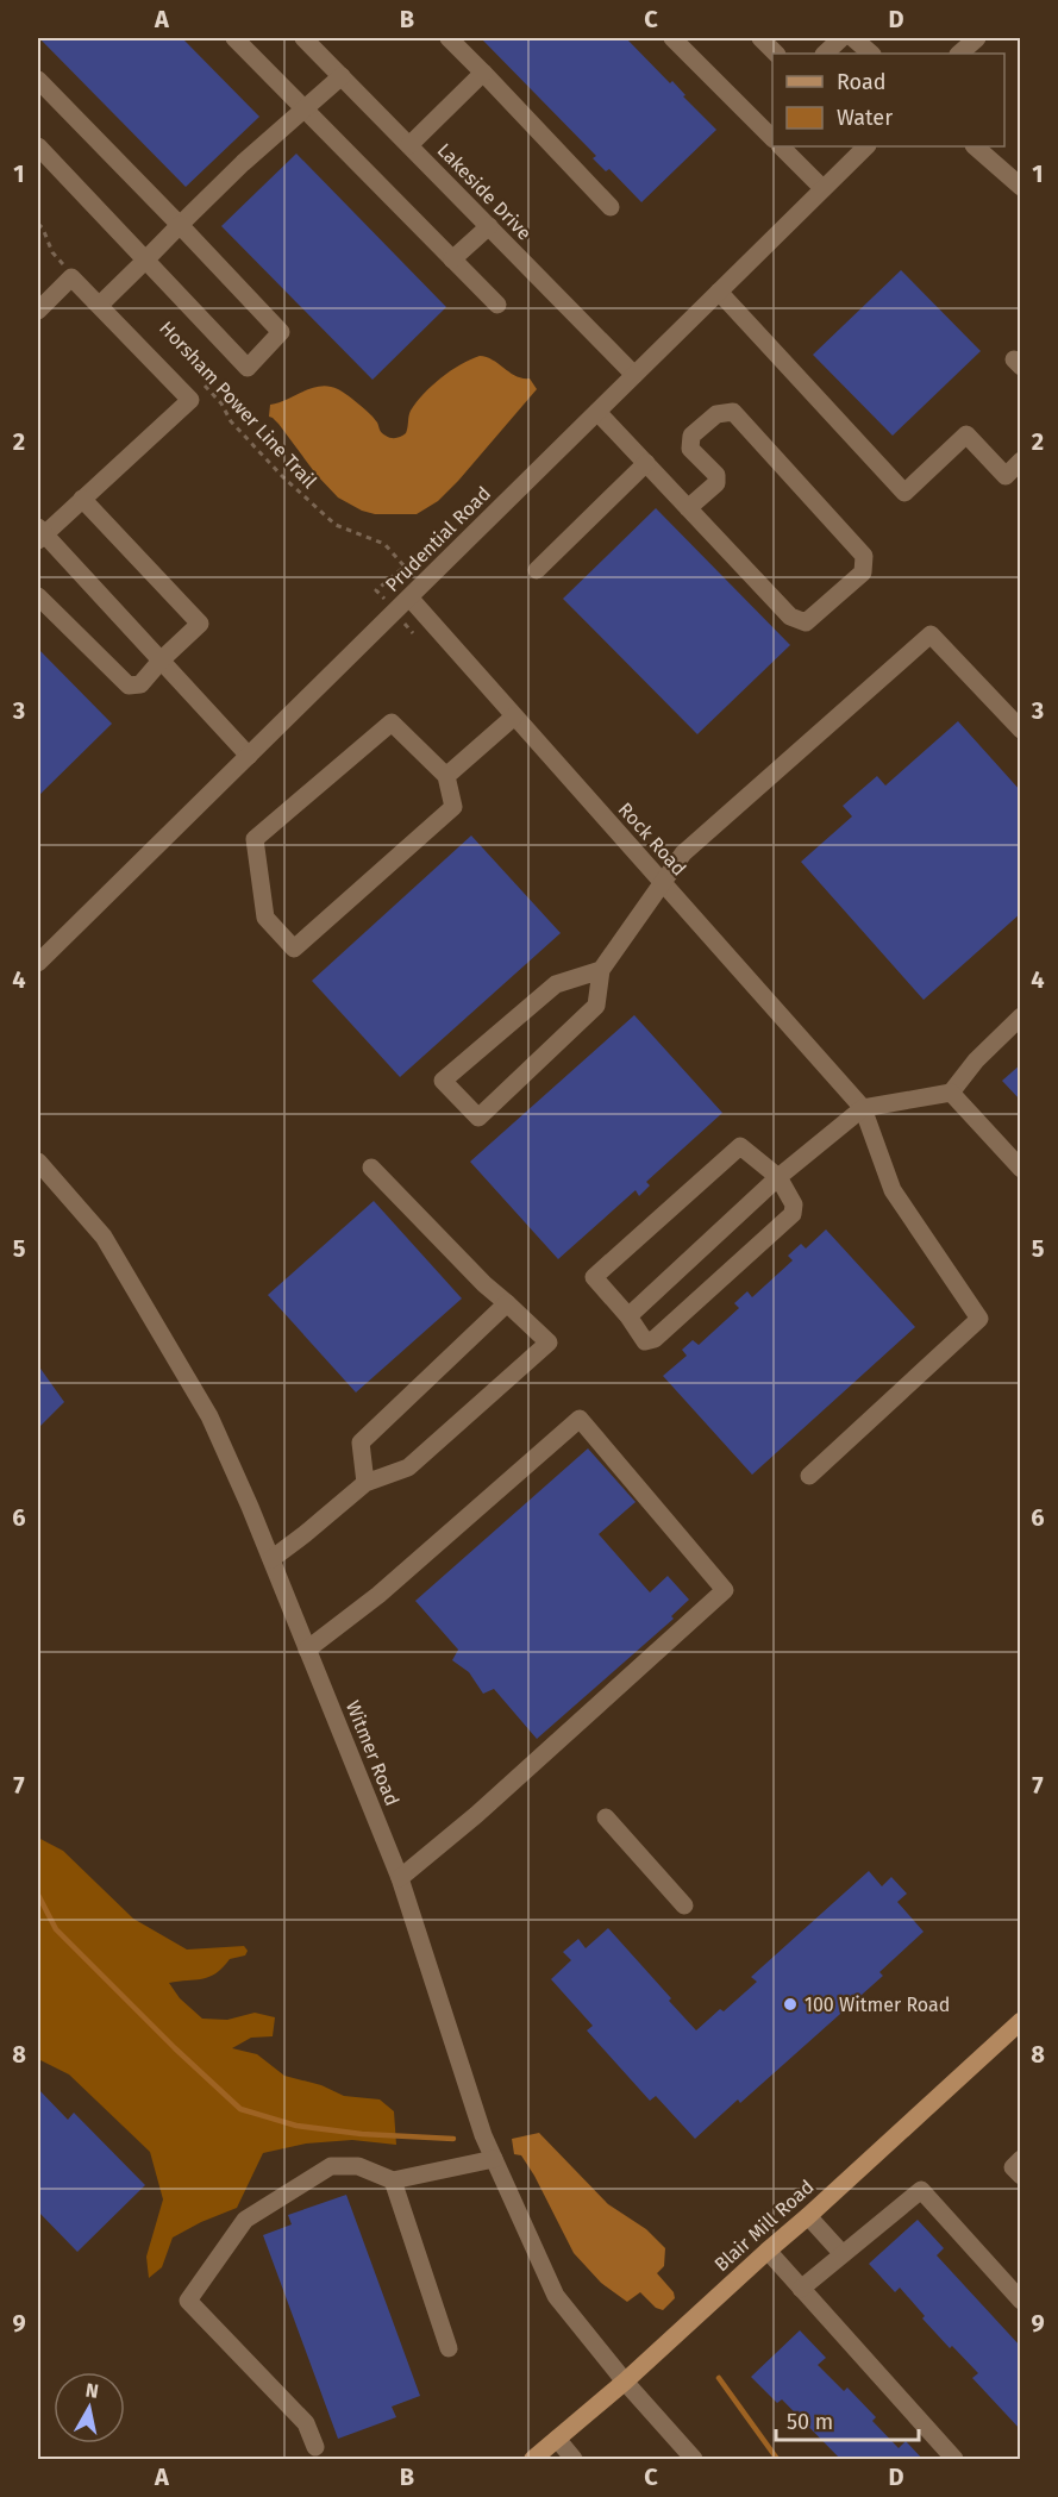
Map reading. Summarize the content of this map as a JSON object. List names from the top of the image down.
{
  "streets": {
    "main road": ["Blair Mill Road"],
    "street": [
      "Lakeside Drive",
      "Prudential Road",
      "Rock Road",
      "Witmer Road"
    ],
    "path": ["Horsham Power Line Trail"]
  },
  "crossings": [
    ["Lakeside Drive", "Prudential Road"],
    ["Prudential Road", "Rock Road"],
    ["Witmer Road", "Blair Mill Road"]
  ],
  "places": ["100 Witmer Road"],
  "legend": ["Road", "Water"],
  "scale_bar": "50 m",
  "north": "top",
  "grid": {
    "columns": [
      "A",
      "B",
      "C",
      "D"
    ],
    "rows": [
      "1",
      "2",
      "3",
      "4",
      "5",
      "6",
      "7",
      "8",
      "9"
    ]
  }
}
